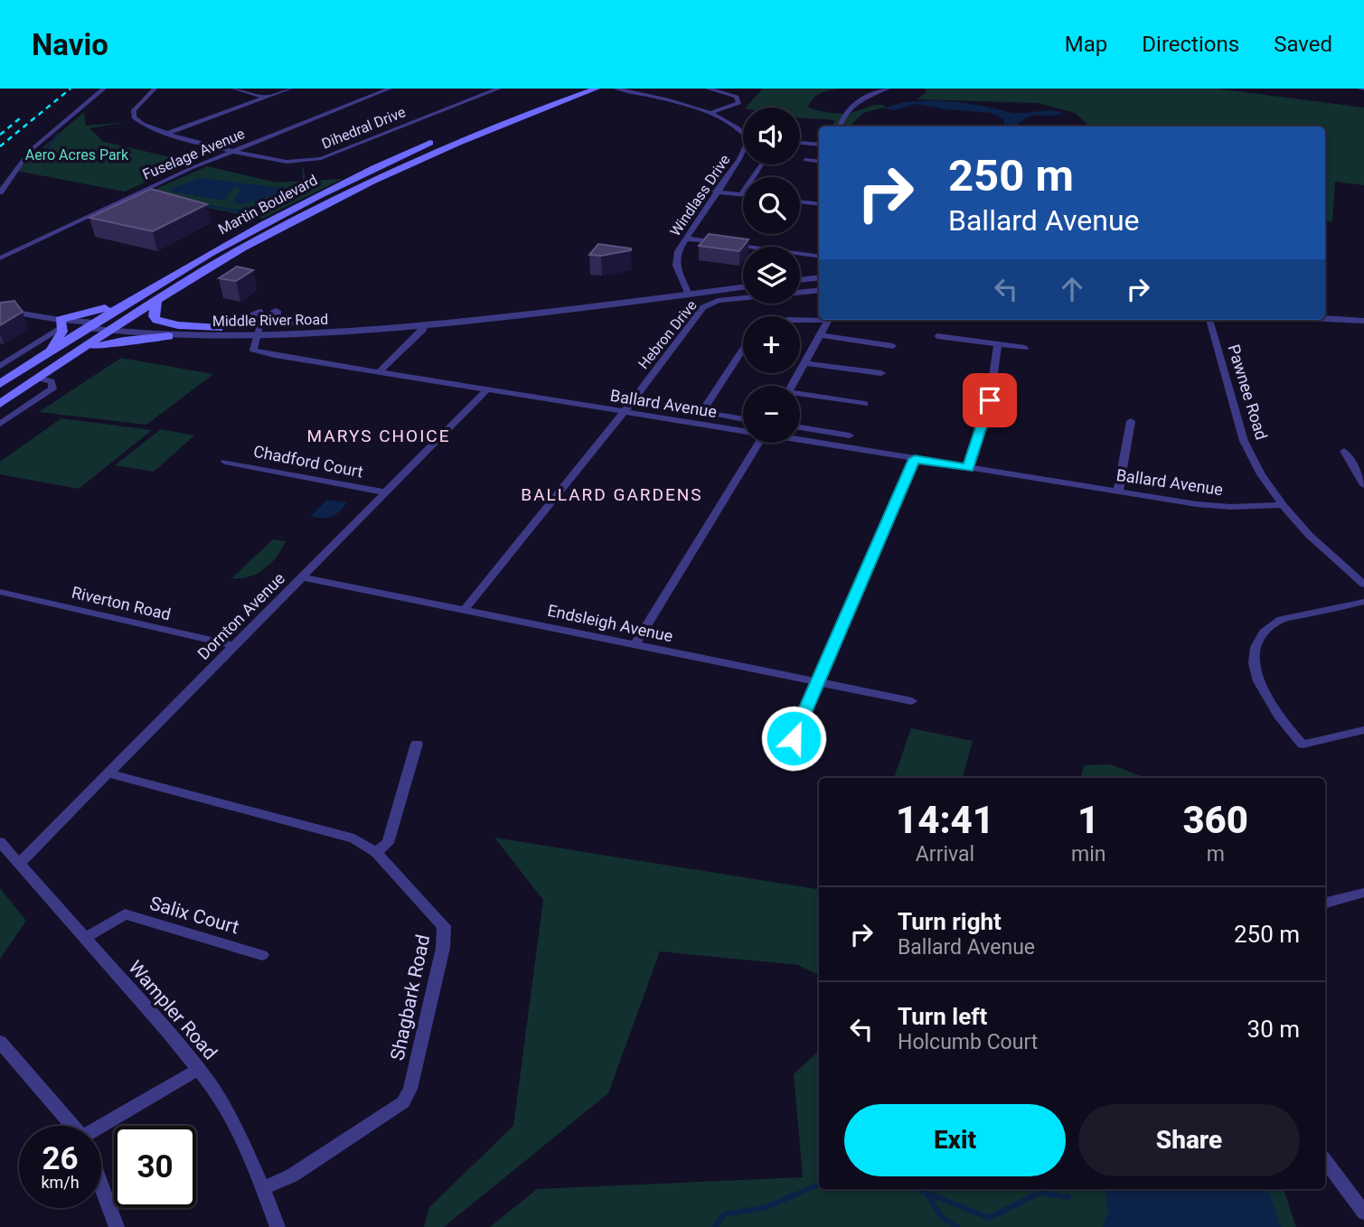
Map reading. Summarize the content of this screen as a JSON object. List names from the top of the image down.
{
  "streets": {
    "main road": ["Martin Boulevard"],
    "street": [
      "Dihedral Drive",
      "Fuselage Avenue",
      "Windlass Drive",
      "Middle River Road",
      "Hebron Drive",
      "Pawnee Road",
      "Ballard Avenue",
      "Chadford Court",
      "Riverton Road",
      "Dornton Avenue",
      "Endsleigh Avenue",
      "Salix Court",
      "Shagbark Road",
      "Wampler Road"
    ]
  },
  "crossings": [
    ["Dihedral Drive", "Fuselage Avenue"],
    ["Windlass Drive", "Middle River Road"],
    ["Martin Boulevard", "Middle River Road"],
    ["Middle River Road", "Ballard Avenue"],
    ["Hebron Drive", "Ballard Avenue"],
    ["Hebron Drive", "Endsleigh Avenue"],
    ["Pawnee Road", "Ballard Avenue"],
    ["Ballard Avenue", "Dornton Avenue"],
    ["Chadford Court", "Dornton Avenue"],
    ["Riverton Road", "Dornton Avenue"],
    ["Dornton Avenue", "Endsleigh Avenue"],
    ["Dornton Avenue", "Shagbark Road"],
    ["Dornton Avenue", "Wampler Road"],
    ["Salix Court", "Wampler Road"],
    ["Shagbark Road", "Wampler Road"]
  ],
  "districts": ["MARYS CHOICE", "BALLARD GARDENS"],
  "parks": ["Aero Acres Park"],
  "page": {
    "header": "Navio",
    "nav": ["Map", "Directions", "Saved"],
    "map_buttons": ["+", "−"],
    "turn": ["250 m", "Ballard Avenue"],
    "eta": [
      "14:41",
      "Arrival",
      "1",
      "min",
      "360",
      "m"
    ],
    "list": [
      {
        "name": "Turn right",
        "note": "Ballard Avenue",
        "value": "250 m"
      },
      {
        "name": "Turn left",
        "note": "Holcumb Court",
        "value": "30 m"
      }
    ],
    "buttons": ["Exit", "Share"],
    "speed": "26 km/h",
    "limit": "30"
  }
}
